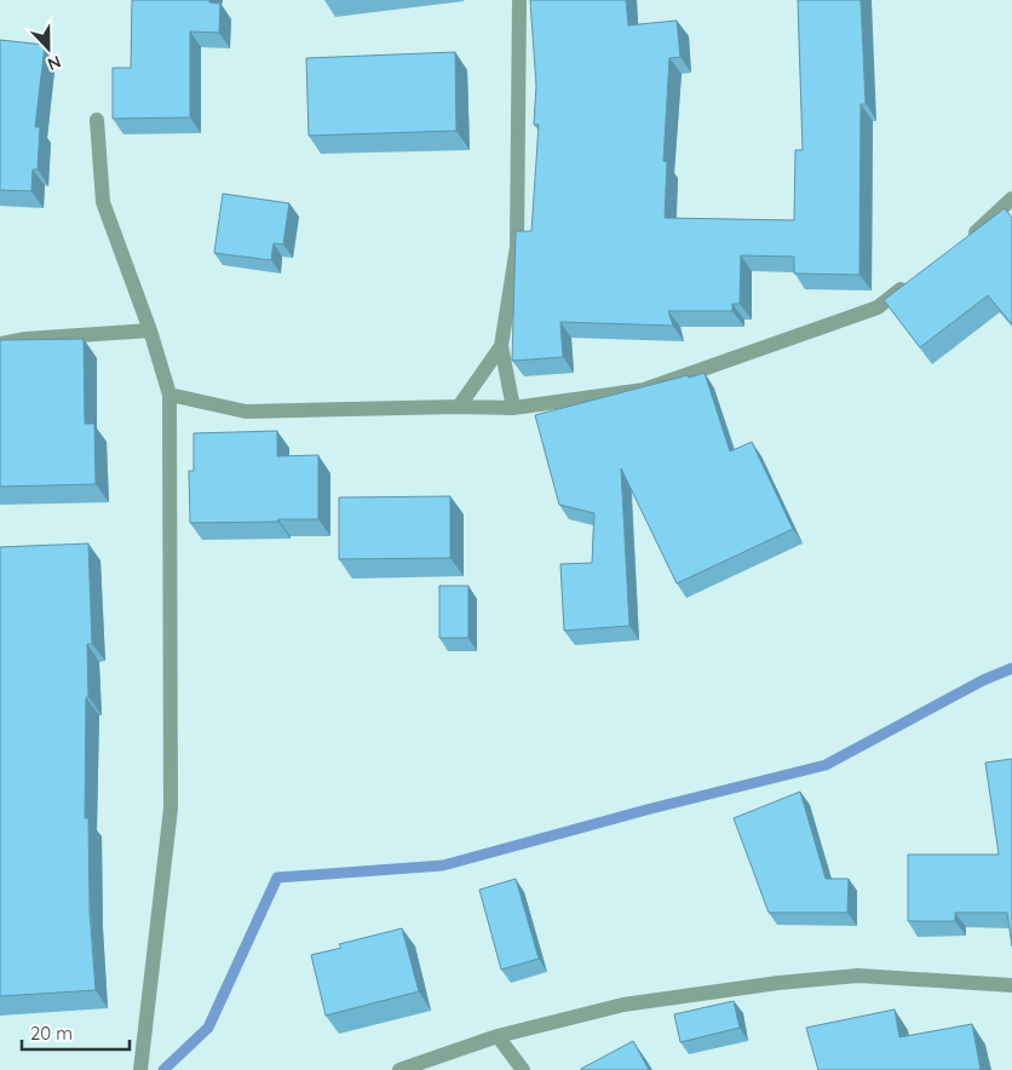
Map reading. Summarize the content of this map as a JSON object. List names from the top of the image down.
{
  "scale_bar": "20 m",
  "north": "bottom"
}
